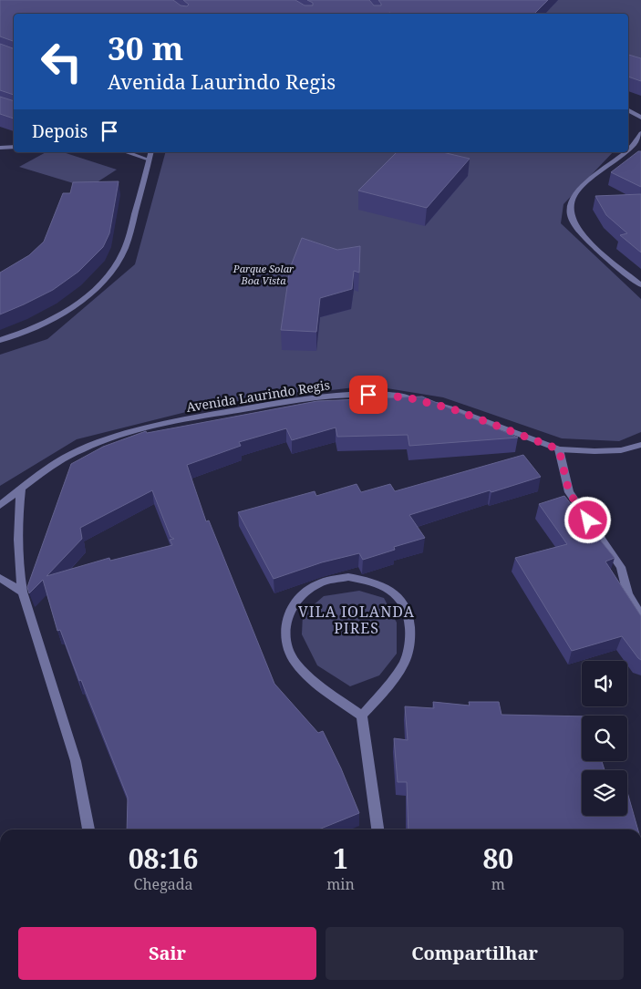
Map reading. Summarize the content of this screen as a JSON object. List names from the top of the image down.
{
  "streets": {
    "street": ["Avenida Laurindo Regis"]
  },
  "districts": ["VILA IOLANDA PIRES"],
  "parks": ["Parque Solar Boa Vista"],
  "page": {
    "turn": ["30 m", "Avenida Laurindo Regis"],
    "then": "Depois",
    "eta": [
      "08:16",
      "Chegada",
      "1",
      "min",
      "80",
      "m"
    ],
    "buttons": ["Sair", "Compartilhar"]
  }
}
